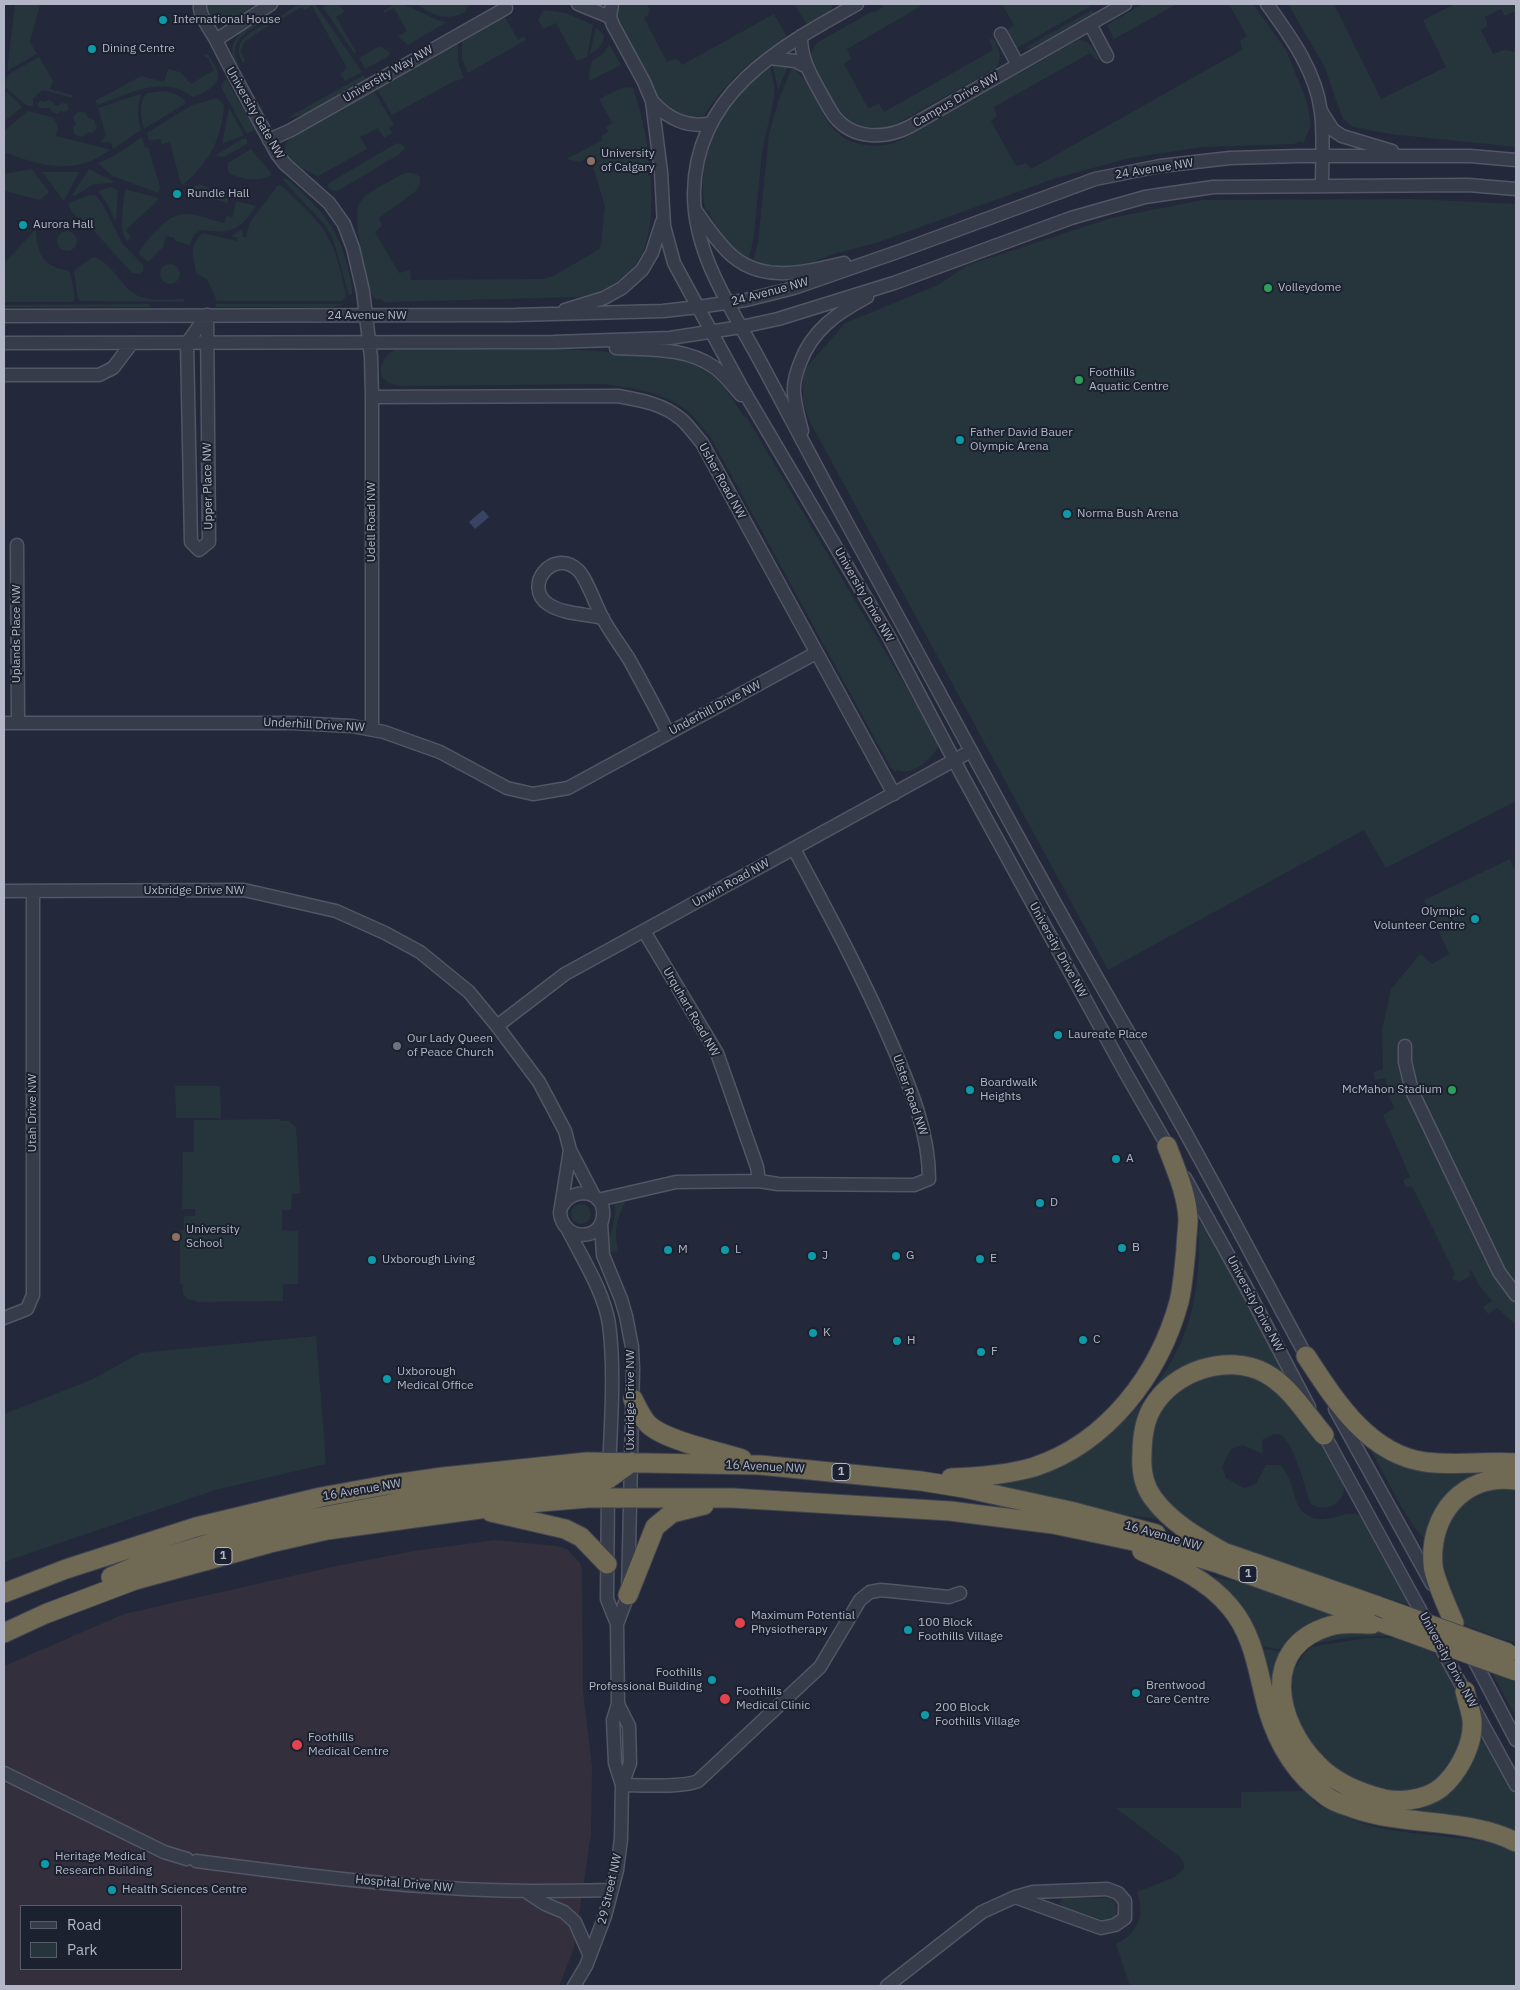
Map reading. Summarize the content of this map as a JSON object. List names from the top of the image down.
{
  "streets": {
    "highway": ["16 Avenue NW", "1"],
    "street": [
      "University Way NW",
      "Campus Drive NW",
      "University Gate NW",
      "24 Avenue NW",
      "Usher Road NW",
      "Upper Place NW",
      "Udell Road NW",
      "University Drive NW",
      "Uplands Place NW",
      "Underhill Drive NW",
      "Unwin Road NW",
      "Uxbridge Drive NW",
      "Urquhart Road NW",
      "Ulster Road NW",
      "Utah Drive NW",
      "Hospital Drive NW",
      "29 Street NW"
    ]
  },
  "crossings": [
    ["University Way NW", "University Gate NW"],
    ["Campus Drive NW", "University Drive NW"],
    ["University Gate NW", "24 Avenue NW"],
    ["University Gate NW", "Udell Road NW"],
    ["24 Avenue NW", "Upper Place NW"],
    ["24 Avenue NW", "Udell Road NW"],
    ["24 Avenue NW", "University Drive NW"],
    ["Usher Road NW", "Udell Road NW"],
    ["Usher Road NW", "Underhill Drive NW"],
    ["Usher Road NW", "Unwin Road NW"],
    ["Udell Road NW", "Underhill Drive NW"],
    ["University Drive NW", "Unwin Road NW"],
    ["Uplands Place NW", "Underhill Drive NW"],
    ["Unwin Road NW", "Uxbridge Drive NW"],
    ["Unwin Road NW", "Urquhart Road NW"],
    ["Unwin Road NW", "Ulster Road NW"],
    ["Uxbridge Drive NW", "Ulster Road NW"],
    ["Uxbridge Drive NW", "Utah Drive NW"],
    ["Uxbridge Drive NW", "16 Avenue NW"],
    ["Uxbridge Drive NW", "29 Street NW"],
    ["Urquhart Road NW", "Ulster Road NW"],
    ["16 Avenue NW", "29 Street NW"],
    ["Hospital Drive NW", "29 Street NW"]
  ],
  "places": [
    "International House",
    "Dining Centre",
    "University of Calgary",
    "Rundle Hall",
    "Aurora Hall",
    "Volleydome",
    "Foothills Aquatic Centre",
    "Father David Bauer Olympic Arena",
    "Norma Bush Arena",
    "Olympic Volunteer Centre",
    "Laureate Place",
    "Our Lady Queen of Peace Church",
    "Boardwalk Heights",
    "McMahon Stadium",
    "A",
    "D",
    "University School",
    "B",
    "M",
    "L",
    "J",
    "G",
    "E",
    "Uxborough Living",
    "K",
    "C",
    "H",
    "F",
    "Uxborough Medical Office",
    "Maximum Potential Physiotherapy",
    "100 Block Foothills Village",
    "Foothills Professional Building",
    "Brentwood Care Centre",
    "Foothills Medical Clinic",
    "200 Block Foothills Village",
    "Foothills Medical Centre",
    "Heritage Medical Research Building",
    "Health Sciences Centre"
  ],
  "legend": ["Road", "Park"]
}
